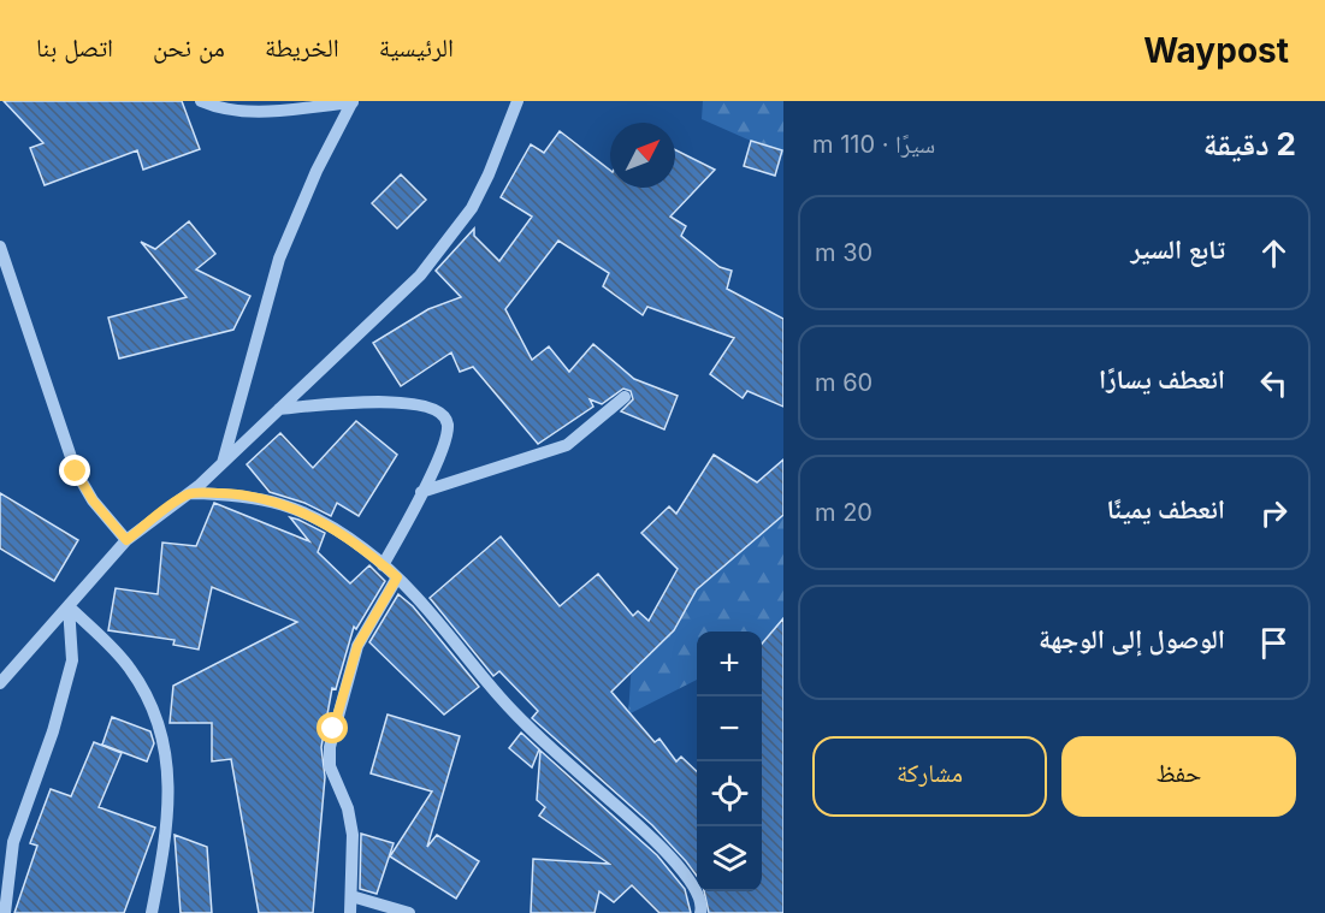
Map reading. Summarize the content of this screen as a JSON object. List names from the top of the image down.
{
  "north": "top right",
  "page": {
    "header": "Waypost",
    "nav": [
      "الرئيسية",
      "الخريطة",
      "من نحن",
      "اتصل بنا"
    ],
    "heading": ["2 دقيقة", "سيرًا · 110 m"],
    "list": [
      ["تابع السير", "30 m"],
      ["انعطف يسارًا", "60 m"],
      ["انعطف يمينًا", "20 m"],
      "الوصول إلى الوجهة"
    ],
    "map_buttons": ["+", "−"],
    "buttons": ["حفظ", "مشاركة"]
  }
}
